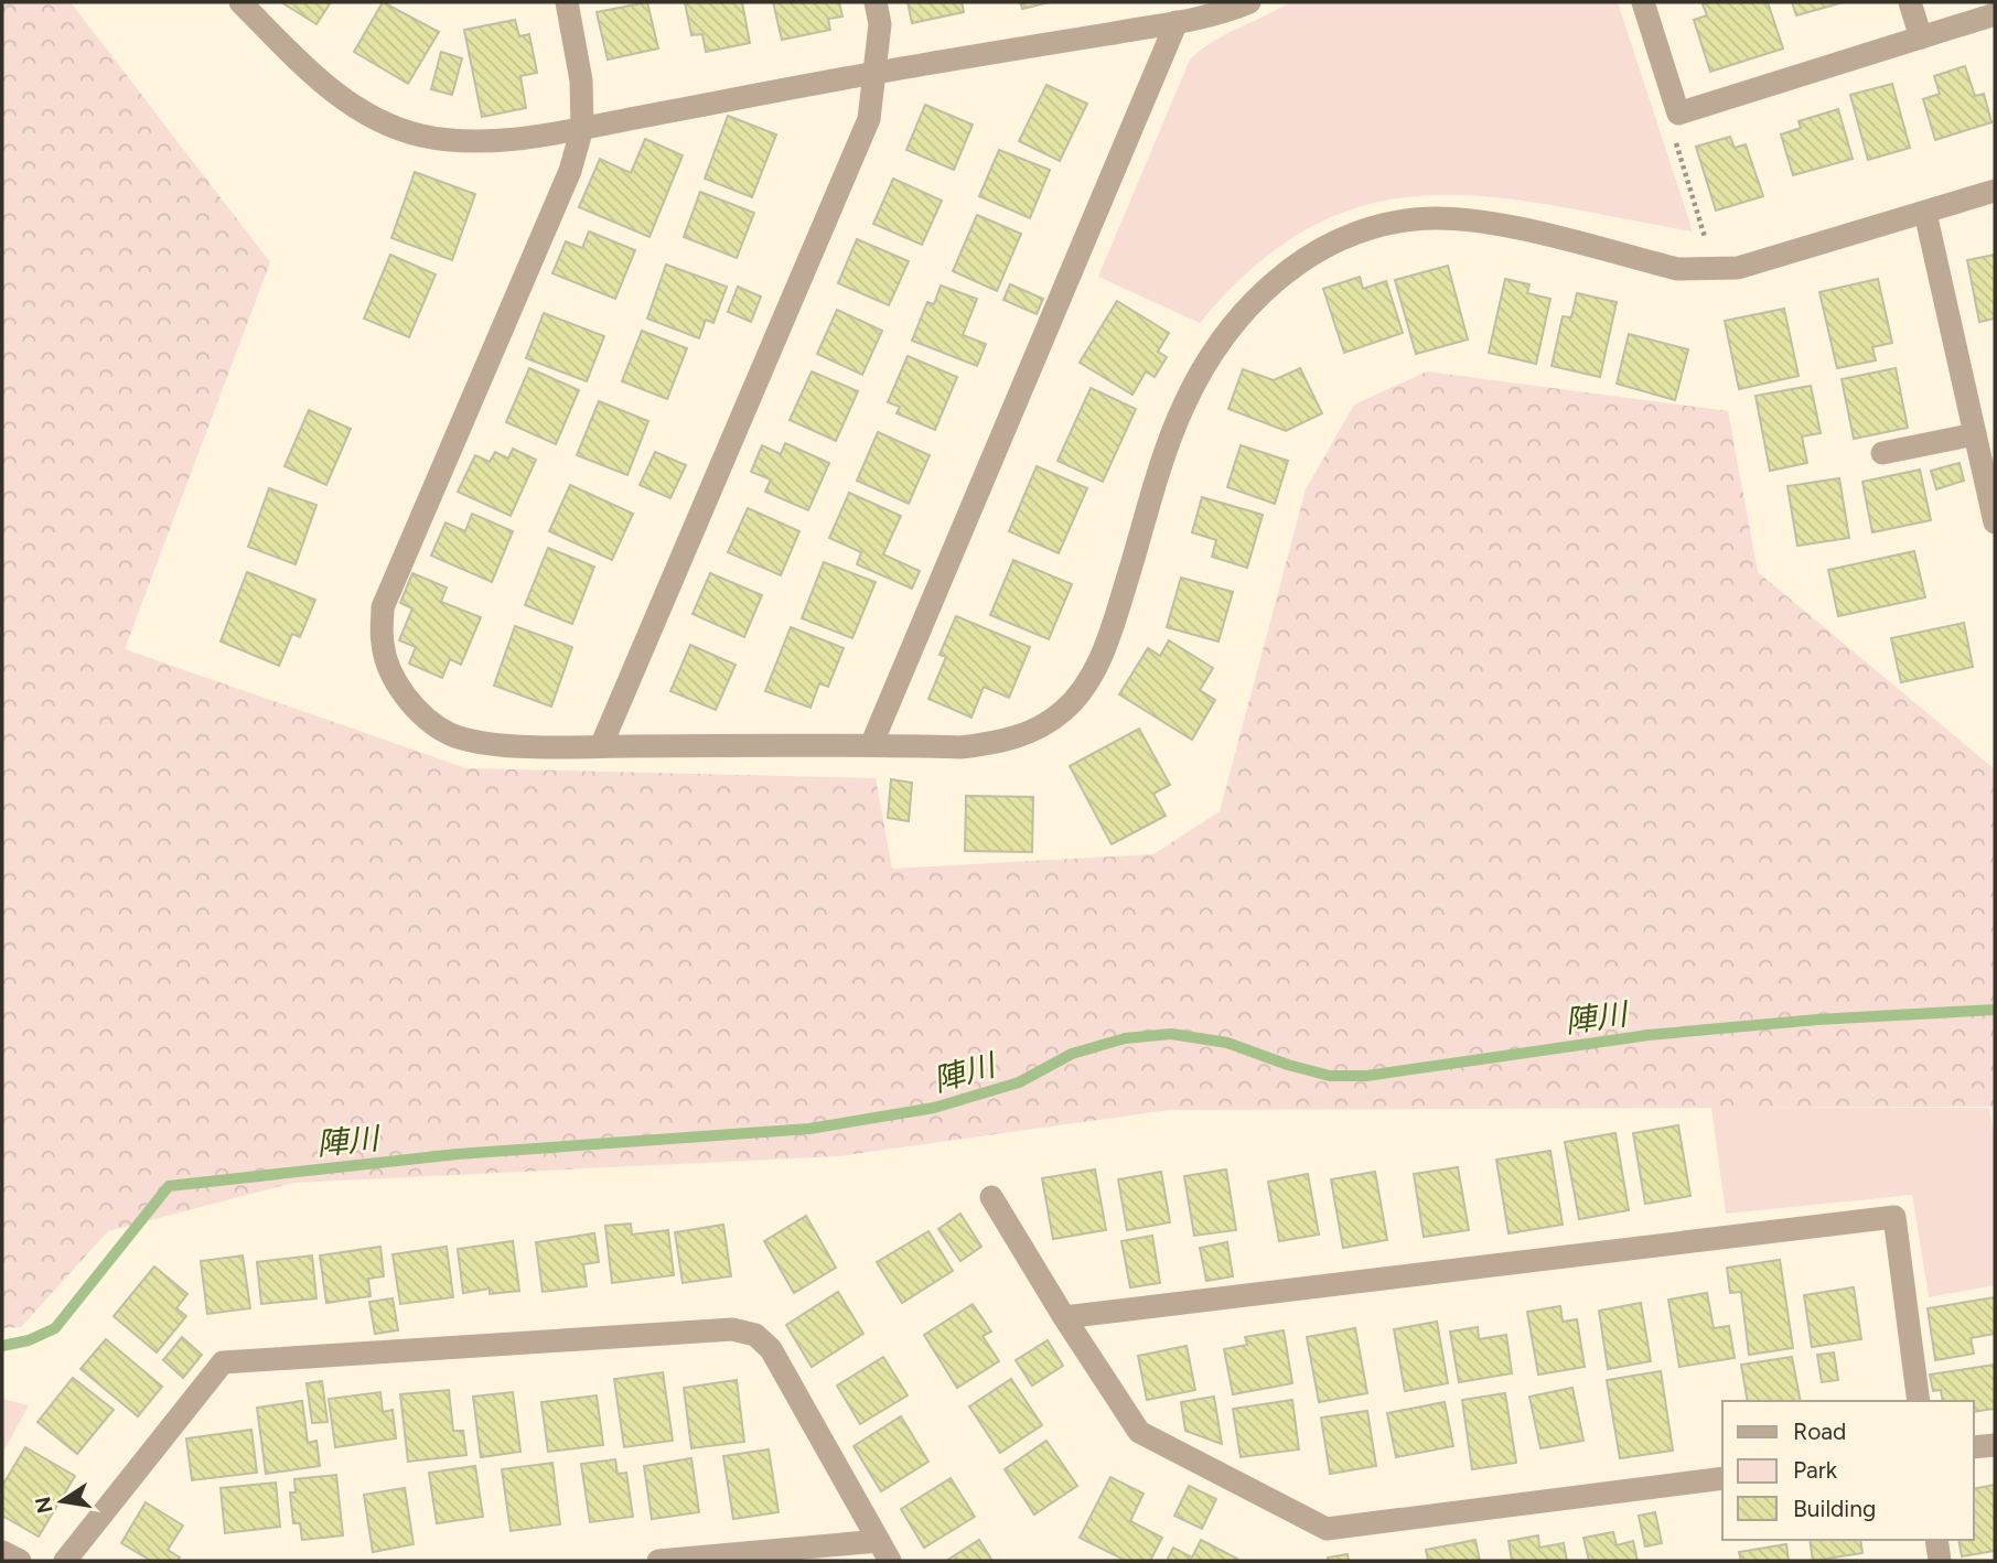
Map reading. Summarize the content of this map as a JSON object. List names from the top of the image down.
{
  "water": ["陣川"],
  "legend": ["Road", "Park", "Building"],
  "north": "left"
}
